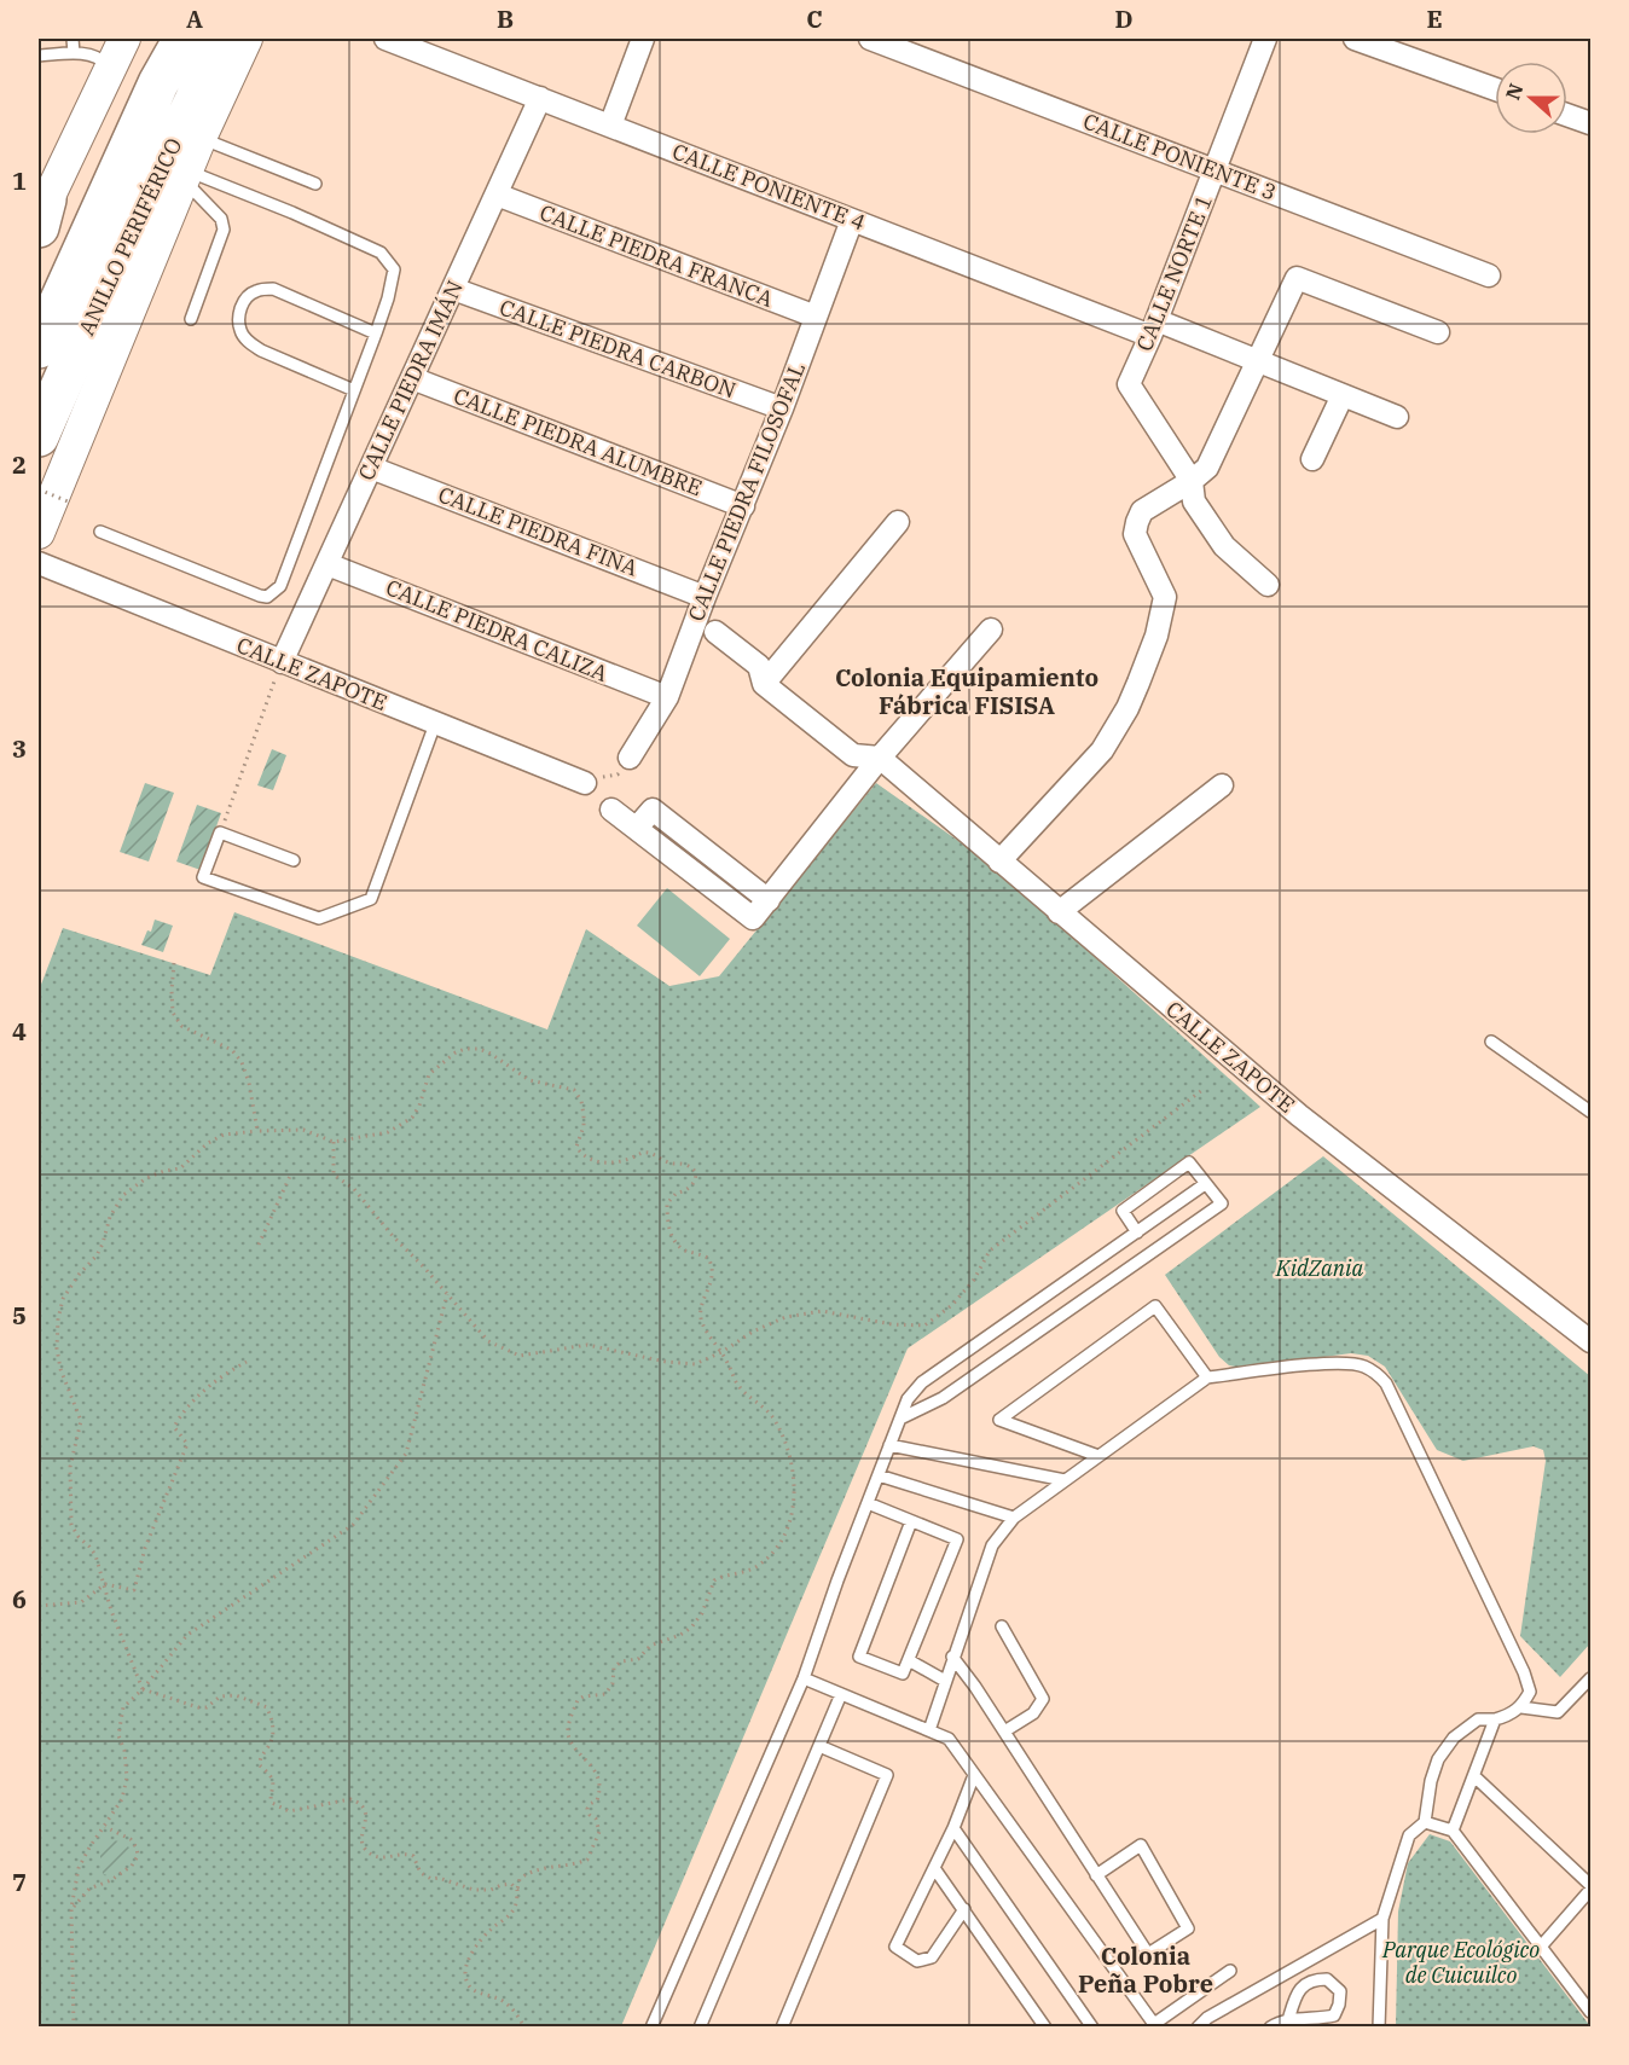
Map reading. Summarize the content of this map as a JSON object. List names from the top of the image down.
{
  "streets": {
    "highway": ["ANILLO PERIFÉRICO"],
    "street": [
      "CALLE PONIENTE 3",
      "CALLE PONIENTE 4",
      "CALLE PIEDRA FRANCA",
      "CALLE NORTE 1",
      "CALLE PIEDRA CARBON",
      "CALLE PIEDRA IMÁN",
      "CALLE PIEDRA ALUMBRE",
      "CALLE PIEDRA FILOSOFAL",
      "CALLE PIEDRA FINA",
      "CALLE PIEDRA CALIZA",
      "CALLE ZAPOTE"
    ]
  },
  "crossings": [
    ["CALLE PONIENTE 3", "CALLE NORTE 1"],
    ["CALLE PONIENTE 4", "CALLE NORTE 1"],
    ["CALLE PONIENTE 4", "CALLE PIEDRA IMÁN"],
    ["CALLE PONIENTE 4", "CALLE PIEDRA FILOSOFAL"],
    ["CALLE PIEDRA FRANCA", "CALLE PIEDRA IMÁN"],
    ["CALLE PIEDRA FRANCA", "CALLE PIEDRA FILOSOFAL"],
    ["CALLE PIEDRA CARBON", "CALLE PIEDRA IMÁN"],
    ["CALLE PIEDRA CARBON", "CALLE PIEDRA FILOSOFAL"],
    ["CALLE PIEDRA IMÁN", "CALLE PIEDRA ALUMBRE"],
    ["CALLE PIEDRA IMÁN", "CALLE PIEDRA FINA"],
    ["CALLE PIEDRA IMÁN", "CALLE PIEDRA CALIZA"],
    ["CALLE PIEDRA IMÁN", "CALLE ZAPOTE"],
    ["CALLE PIEDRA ALUMBRE", "CALLE PIEDRA FILOSOFAL"],
    ["CALLE PIEDRA FILOSOFAL", "CALLE PIEDRA FINA"],
    ["CALLE PIEDRA FILOSOFAL", "CALLE PIEDRA CALIZA"]
  ],
  "districts": ["Colonia Equipamiento Fábrica FISISA", "Colonia Peña Pobre"],
  "parks": ["KidZania", "Parque Ecológico de Cuicuilco"],
  "north": "left",
  "grid": {
    "columns": [
      "A",
      "B",
      "C",
      "D",
      "E"
    ],
    "rows": [
      "1",
      "2",
      "3",
      "4",
      "5",
      "6",
      "7"
    ]
  }
}
